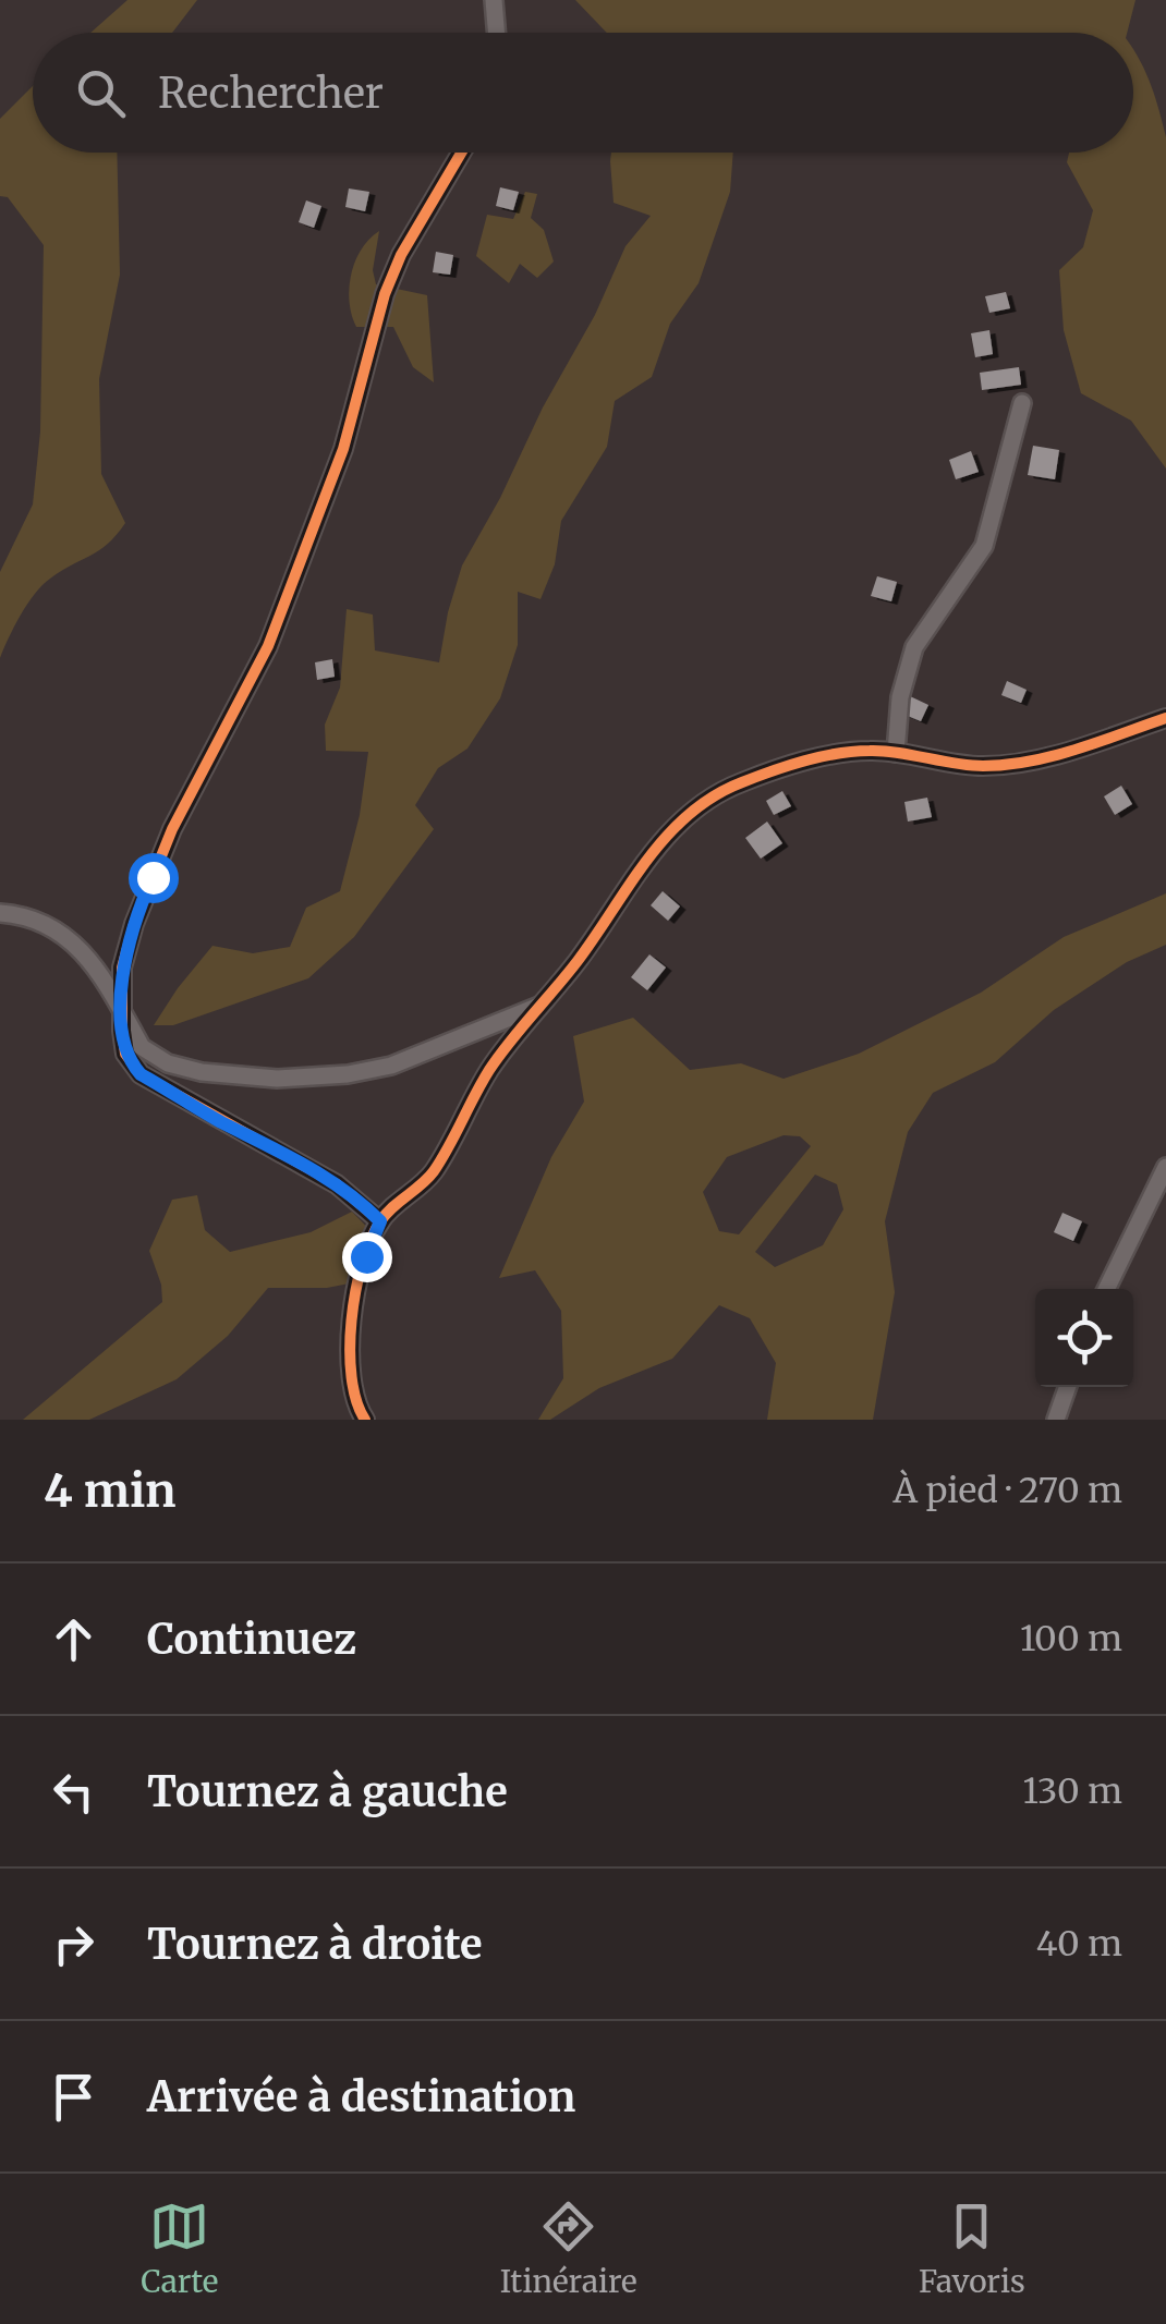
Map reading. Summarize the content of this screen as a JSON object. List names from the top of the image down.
{
  "page": {
    "search": "Rechercher",
    "heading": ["4 min", "À pied · 270 m"],
    "list": [
      ["Continuez", "100 m"],
      ["Tournez à gauche", "130 m"],
      ["Tournez à droite", "40 m"],
      "Arrivée à destination"
    ],
    "nav": ["Carte", "Itinéraire", "Favoris"]
  }
}
